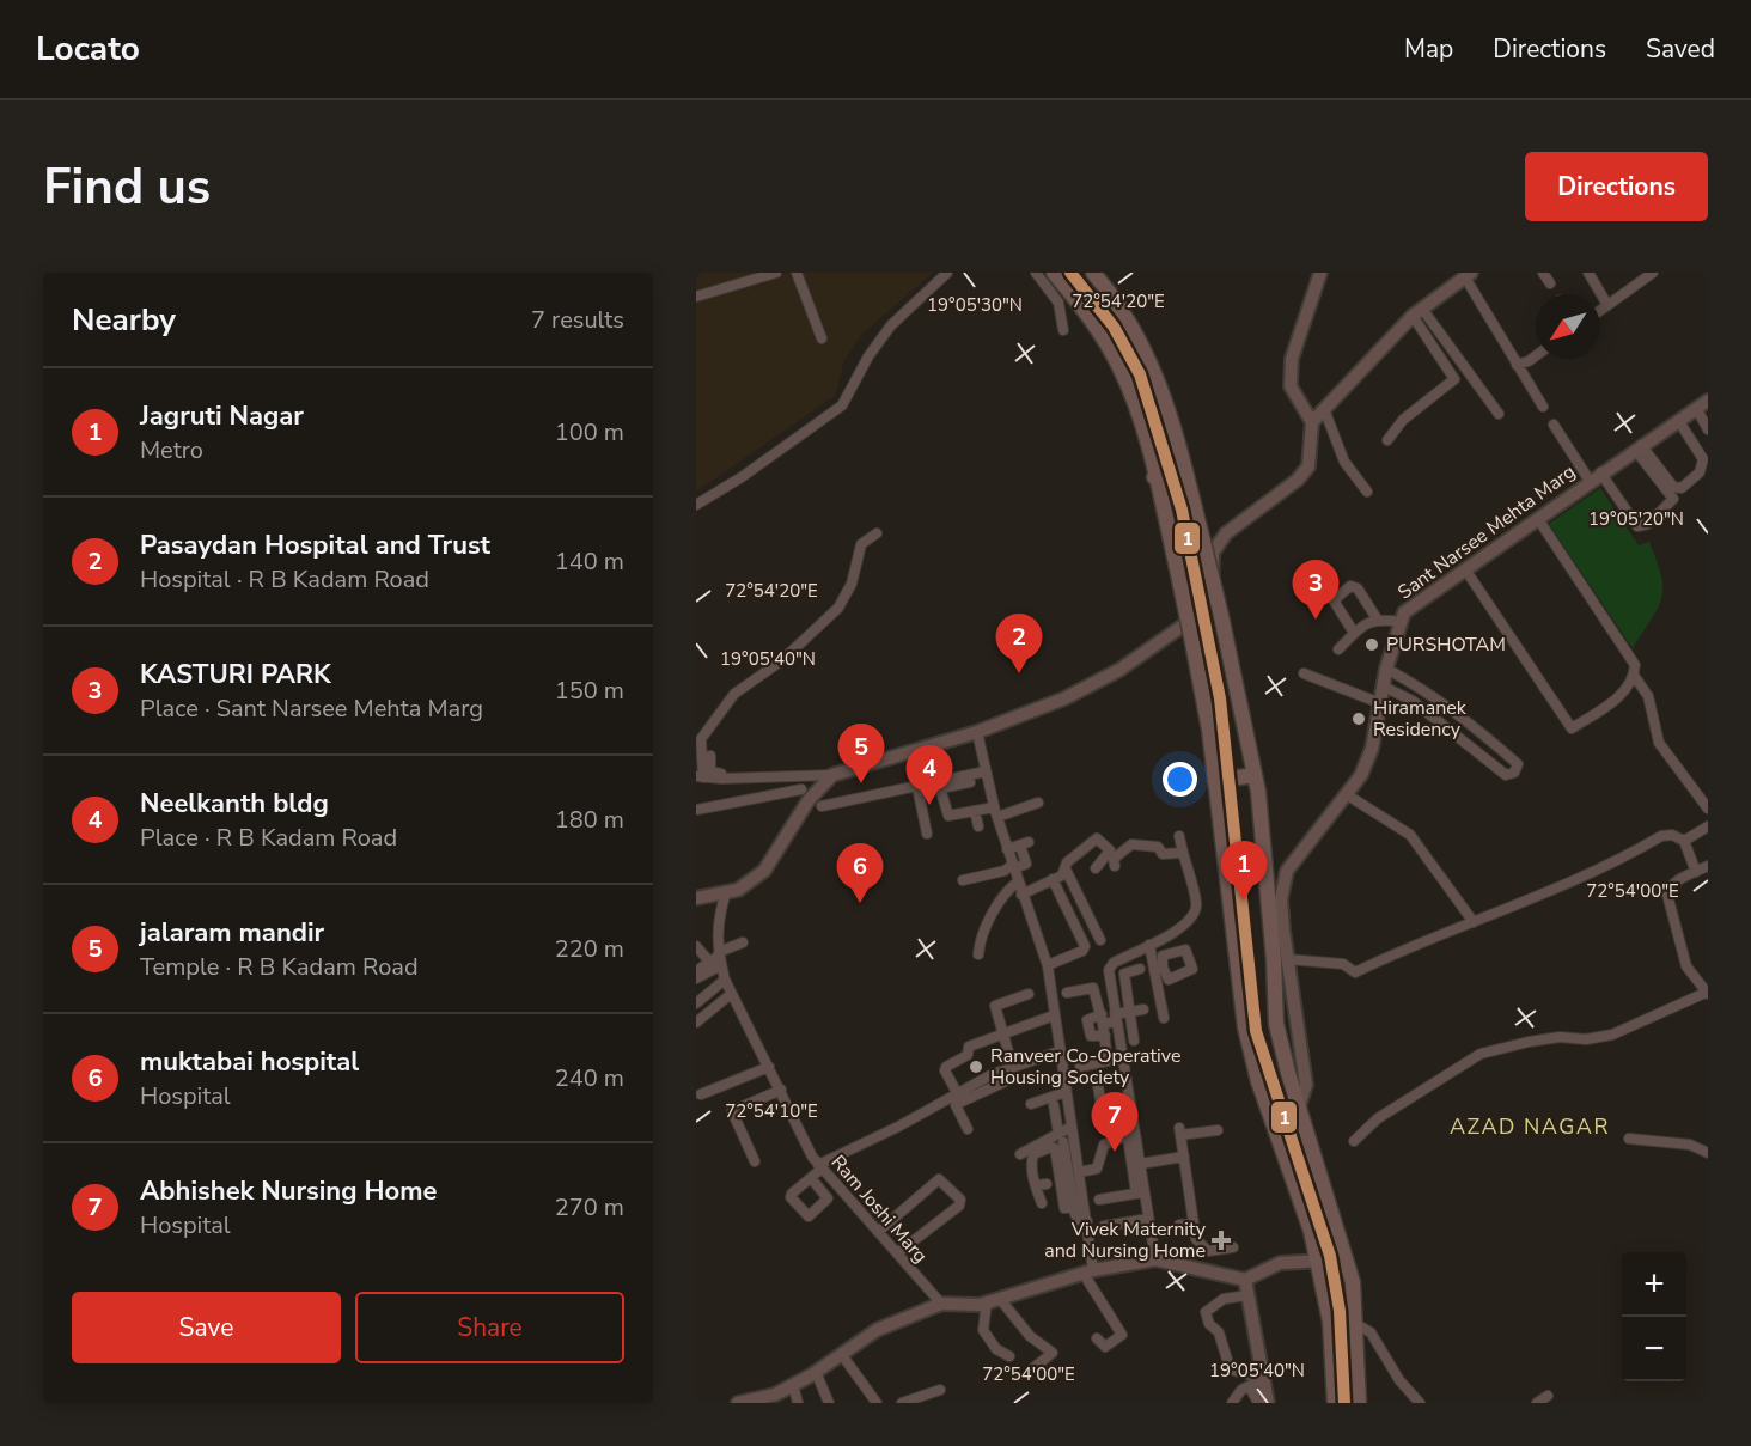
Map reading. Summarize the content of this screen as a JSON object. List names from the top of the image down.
{
  "streets": {
    "street": ["Sant Narsee Mehta Marg", "Ram Joshi Marg"]
  },
  "districts": ["AZAD NAGAR"],
  "places": {
    "other": ["PURSHOTAM", "Hiramanek Residency", "Ranveer Co-Operative Housing Society"],
    "health": ["Vivek Maternity and Nursing Home"]
  },
  "lines": ["transit line 1"],
  "north": "bottom left",
  "page": {
    "header": "Locato",
    "nav": ["Map", "Directions", "Saved"],
    "buttons": [
      "Directions",
      ["Save", "Share"]
    ],
    "title": "Find us",
    "heading": ["Nearby", "7 results"],
    "list": [
      {
        "mark": "1",
        "name": "Jagruti Nagar",
        "note": "Metro",
        "value": "100 m"
      },
      {
        "mark": "2",
        "name": "Pasaydan Hospital and Trust",
        "note": "Hospital · R B Kadam Road",
        "value": "140 m"
      },
      {
        "mark": "3",
        "name": "KASTURI PARK",
        "note": "Place · Sant Narsee Mehta Marg",
        "value": "150 m"
      },
      {
        "mark": "4",
        "name": "Neelkanth bldg",
        "note": "Place · R B Kadam Road",
        "value": "180 m"
      },
      {
        "mark": "5",
        "name": "jalaram mandir",
        "note": "Temple · R B Kadam Road",
        "value": "220 m"
      },
      {
        "mark": "6",
        "name": "muktabai hospital",
        "note": "Hospital",
        "value": "240 m"
      },
      {
        "mark": "7",
        "name": "Abhishek Nursing Home",
        "note": "Hospital",
        "value": "270 m"
      }
    ],
    "pins": [
      "3",
      "2",
      "5",
      "4",
      "1",
      "6",
      "7"
    ],
    "map_buttons": ["+", "−"]
  },
  "coordinates": [
    "72°54'20\"E",
    "19°05'30\"N",
    "19°05'20\"N",
    "19°05'40\"N",
    "72°54'00\"E",
    "72°54'10\"E"
  ]
}
